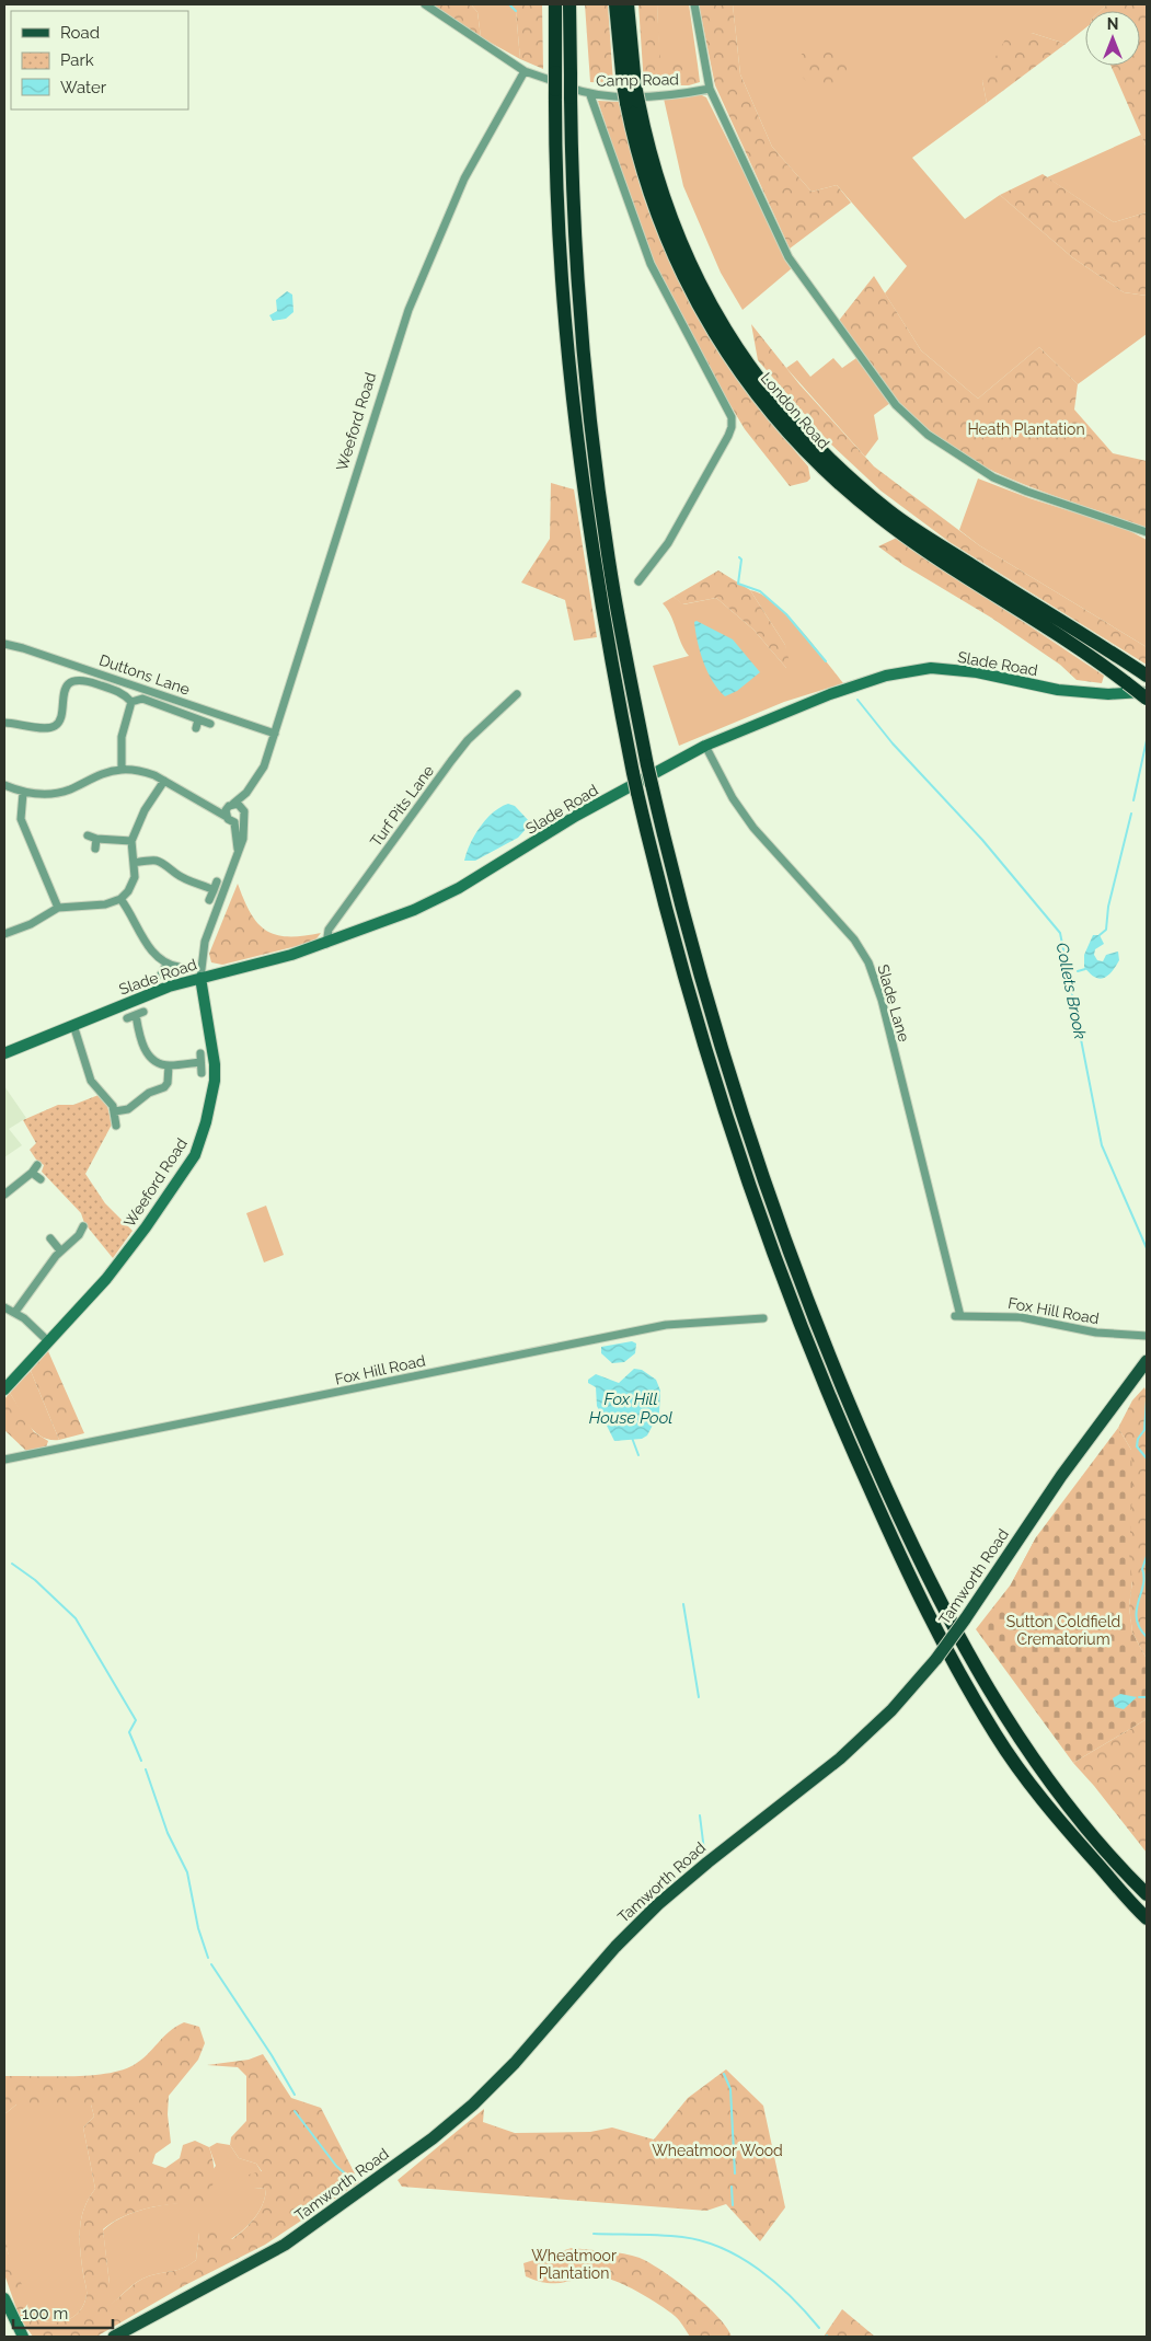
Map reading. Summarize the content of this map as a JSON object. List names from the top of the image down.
{
  "streets": {
    "highway": ["London Road"],
    "main road": ["Weeford Road", "Slade Road", "Tamworth Road"],
    "street": [
      "Camp Road",
      "Duttons Lane",
      "Turf Pits Lane",
      "Slade Lane",
      "Fox Hill Road"
    ]
  },
  "crossings": [
    ["Camp Road", "Weeford Road"],
    ["Weeford Road", "Slade Road"],
    ["Weeford Road", "Duttons Lane"],
    ["Slade Road", "Turf Pits Lane"],
    ["Slade Road", "Slade Lane"],
    ["Slade Lane", "Fox Hill Road"]
  ],
  "water": ["Collets Brook", "Fox Hill House Pool"],
  "parks": [
    "Heath Plantation",
    "Sutton Coldfield Crematorium",
    "Wheatmoor Wood",
    "Wheatmoor Plantation"
  ],
  "legend": ["Road", "Park", "Water"],
  "scale_bar": "100 m",
  "north": "top"
}
